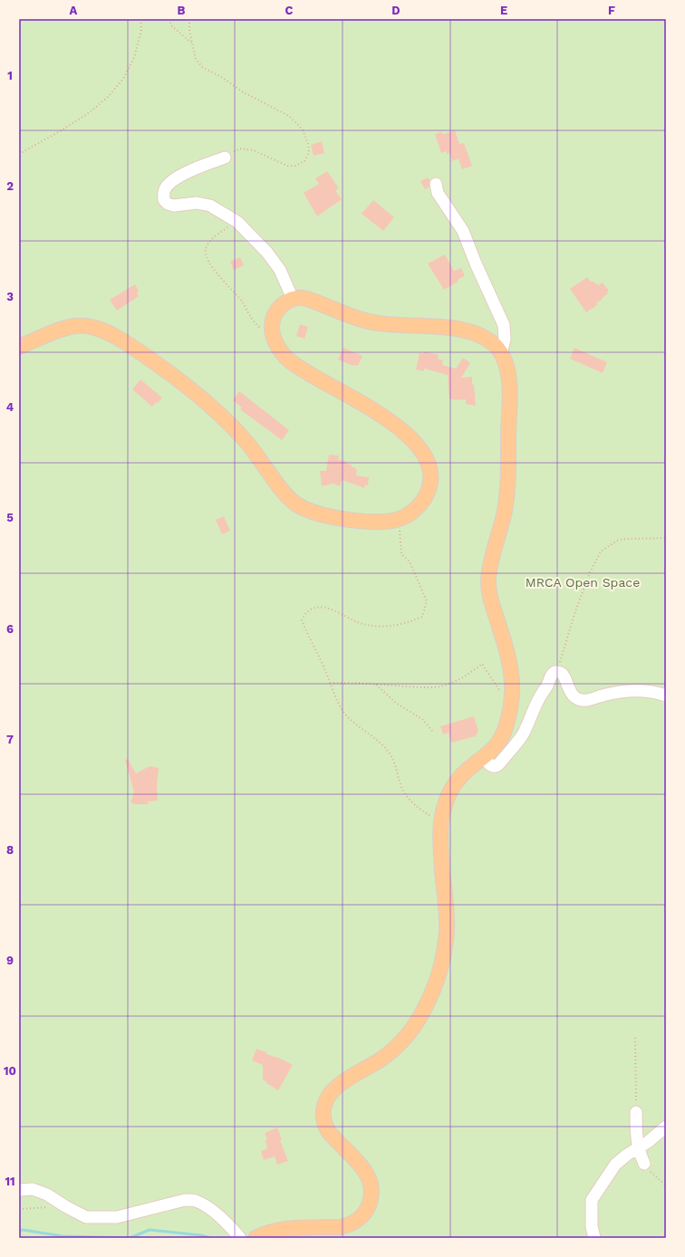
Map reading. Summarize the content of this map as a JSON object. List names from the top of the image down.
{
  "parks": ["MRCA Open Space"],
  "grid": {
    "columns": [
      "A",
      "B",
      "C",
      "D",
      "E",
      "F"
    ],
    "rows": [
      "1",
      "2",
      "3",
      "4",
      "5",
      "6",
      "7",
      "8",
      "9",
      "10",
      "11"
    ]
  }
}
